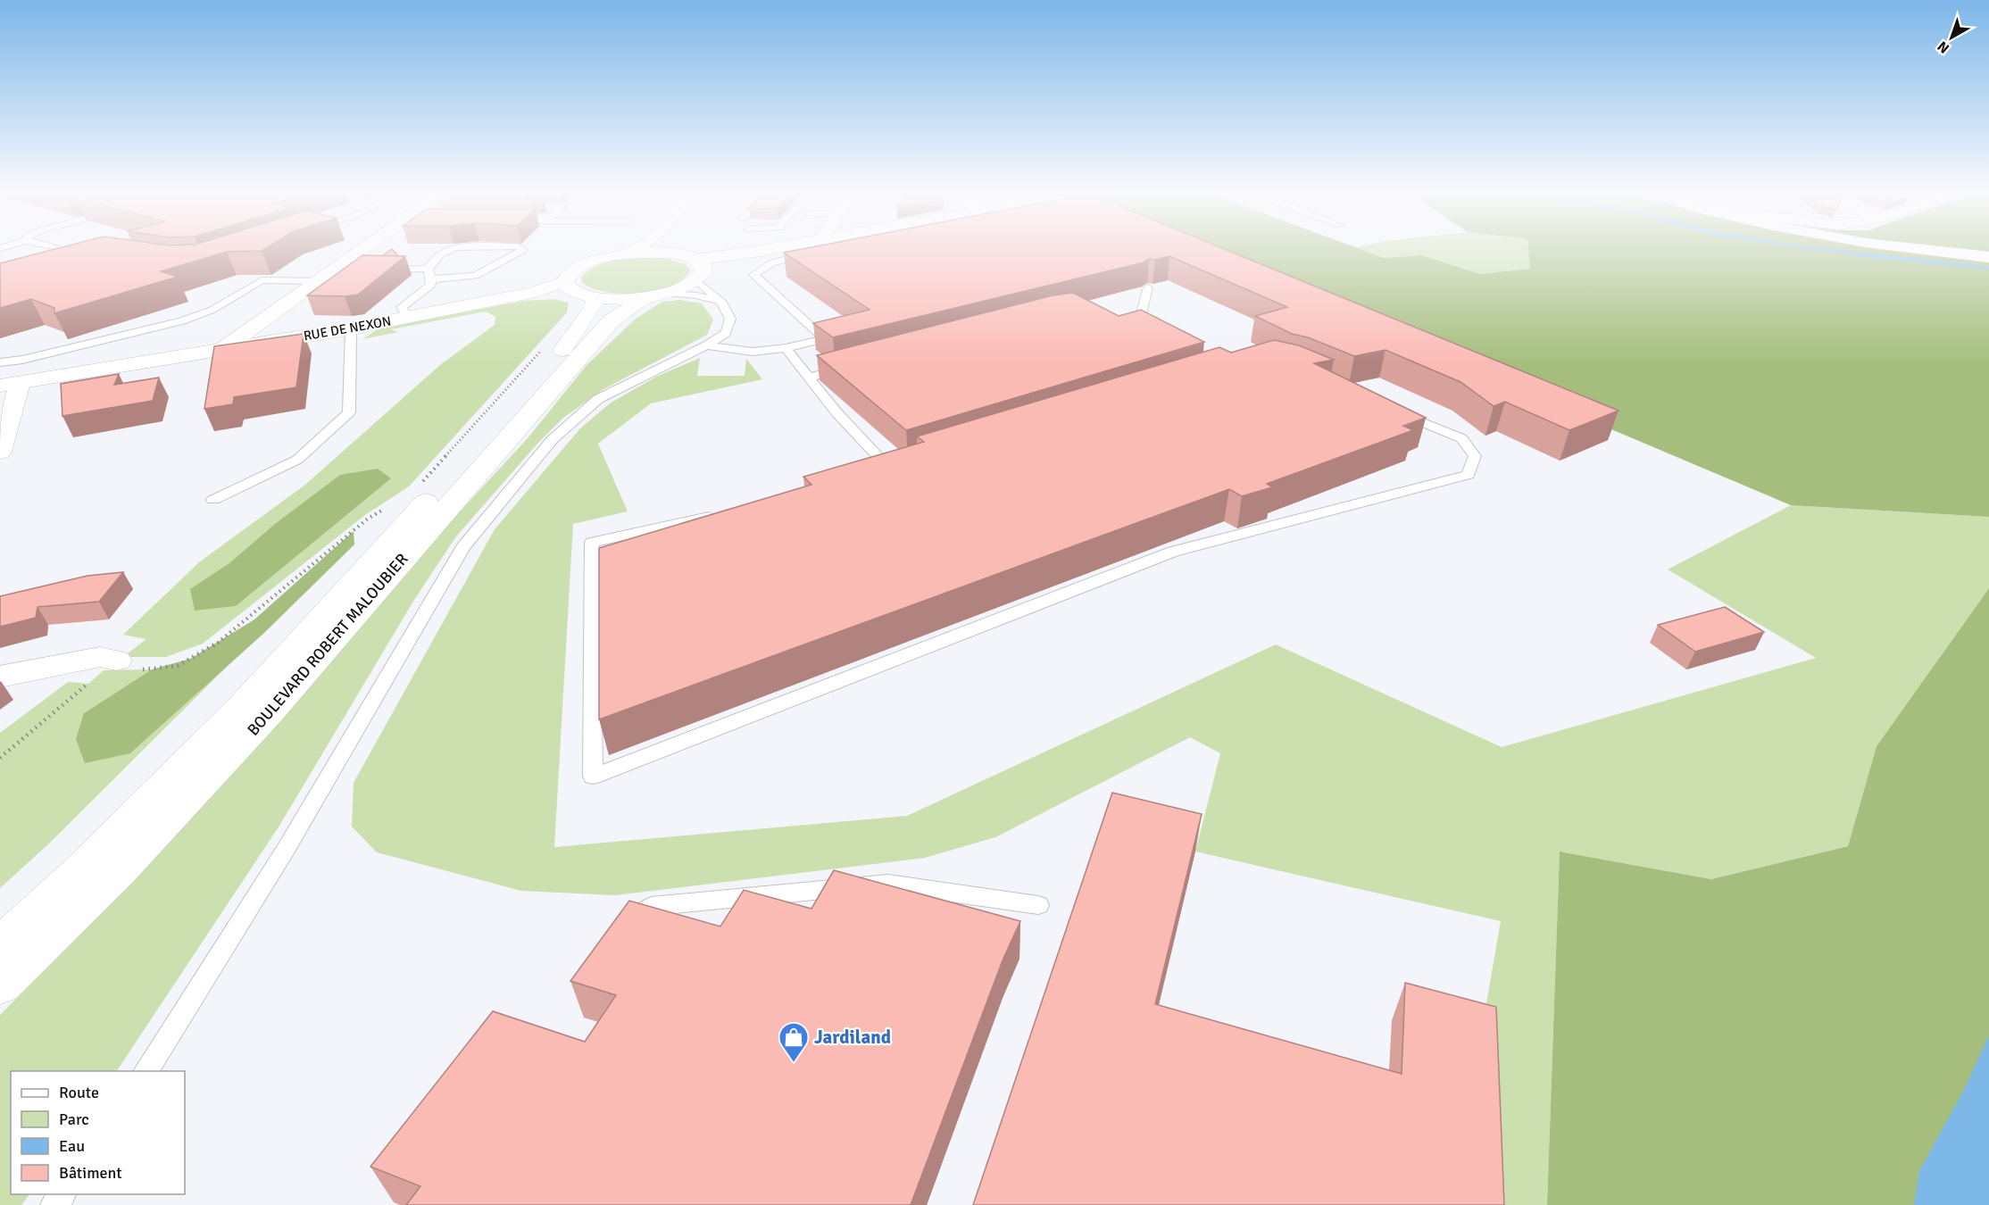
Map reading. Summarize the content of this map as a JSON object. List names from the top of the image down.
{
  "streets": {
    "main road": ["RUE DE NEXON", "BOULEVARD ROBERT MALOUBIER"]
  },
  "crossings": [
    ["RUE DE NEXON", "BOULEVARD ROBERT MALOUBIER"]
  ],
  "places": {
    "shop": ["Jardiland"]
  },
  "legend": [
    "Route",
    "Parc",
    "Eau",
    "Bâtiment"
  ],
  "north": "bottom left"
}
